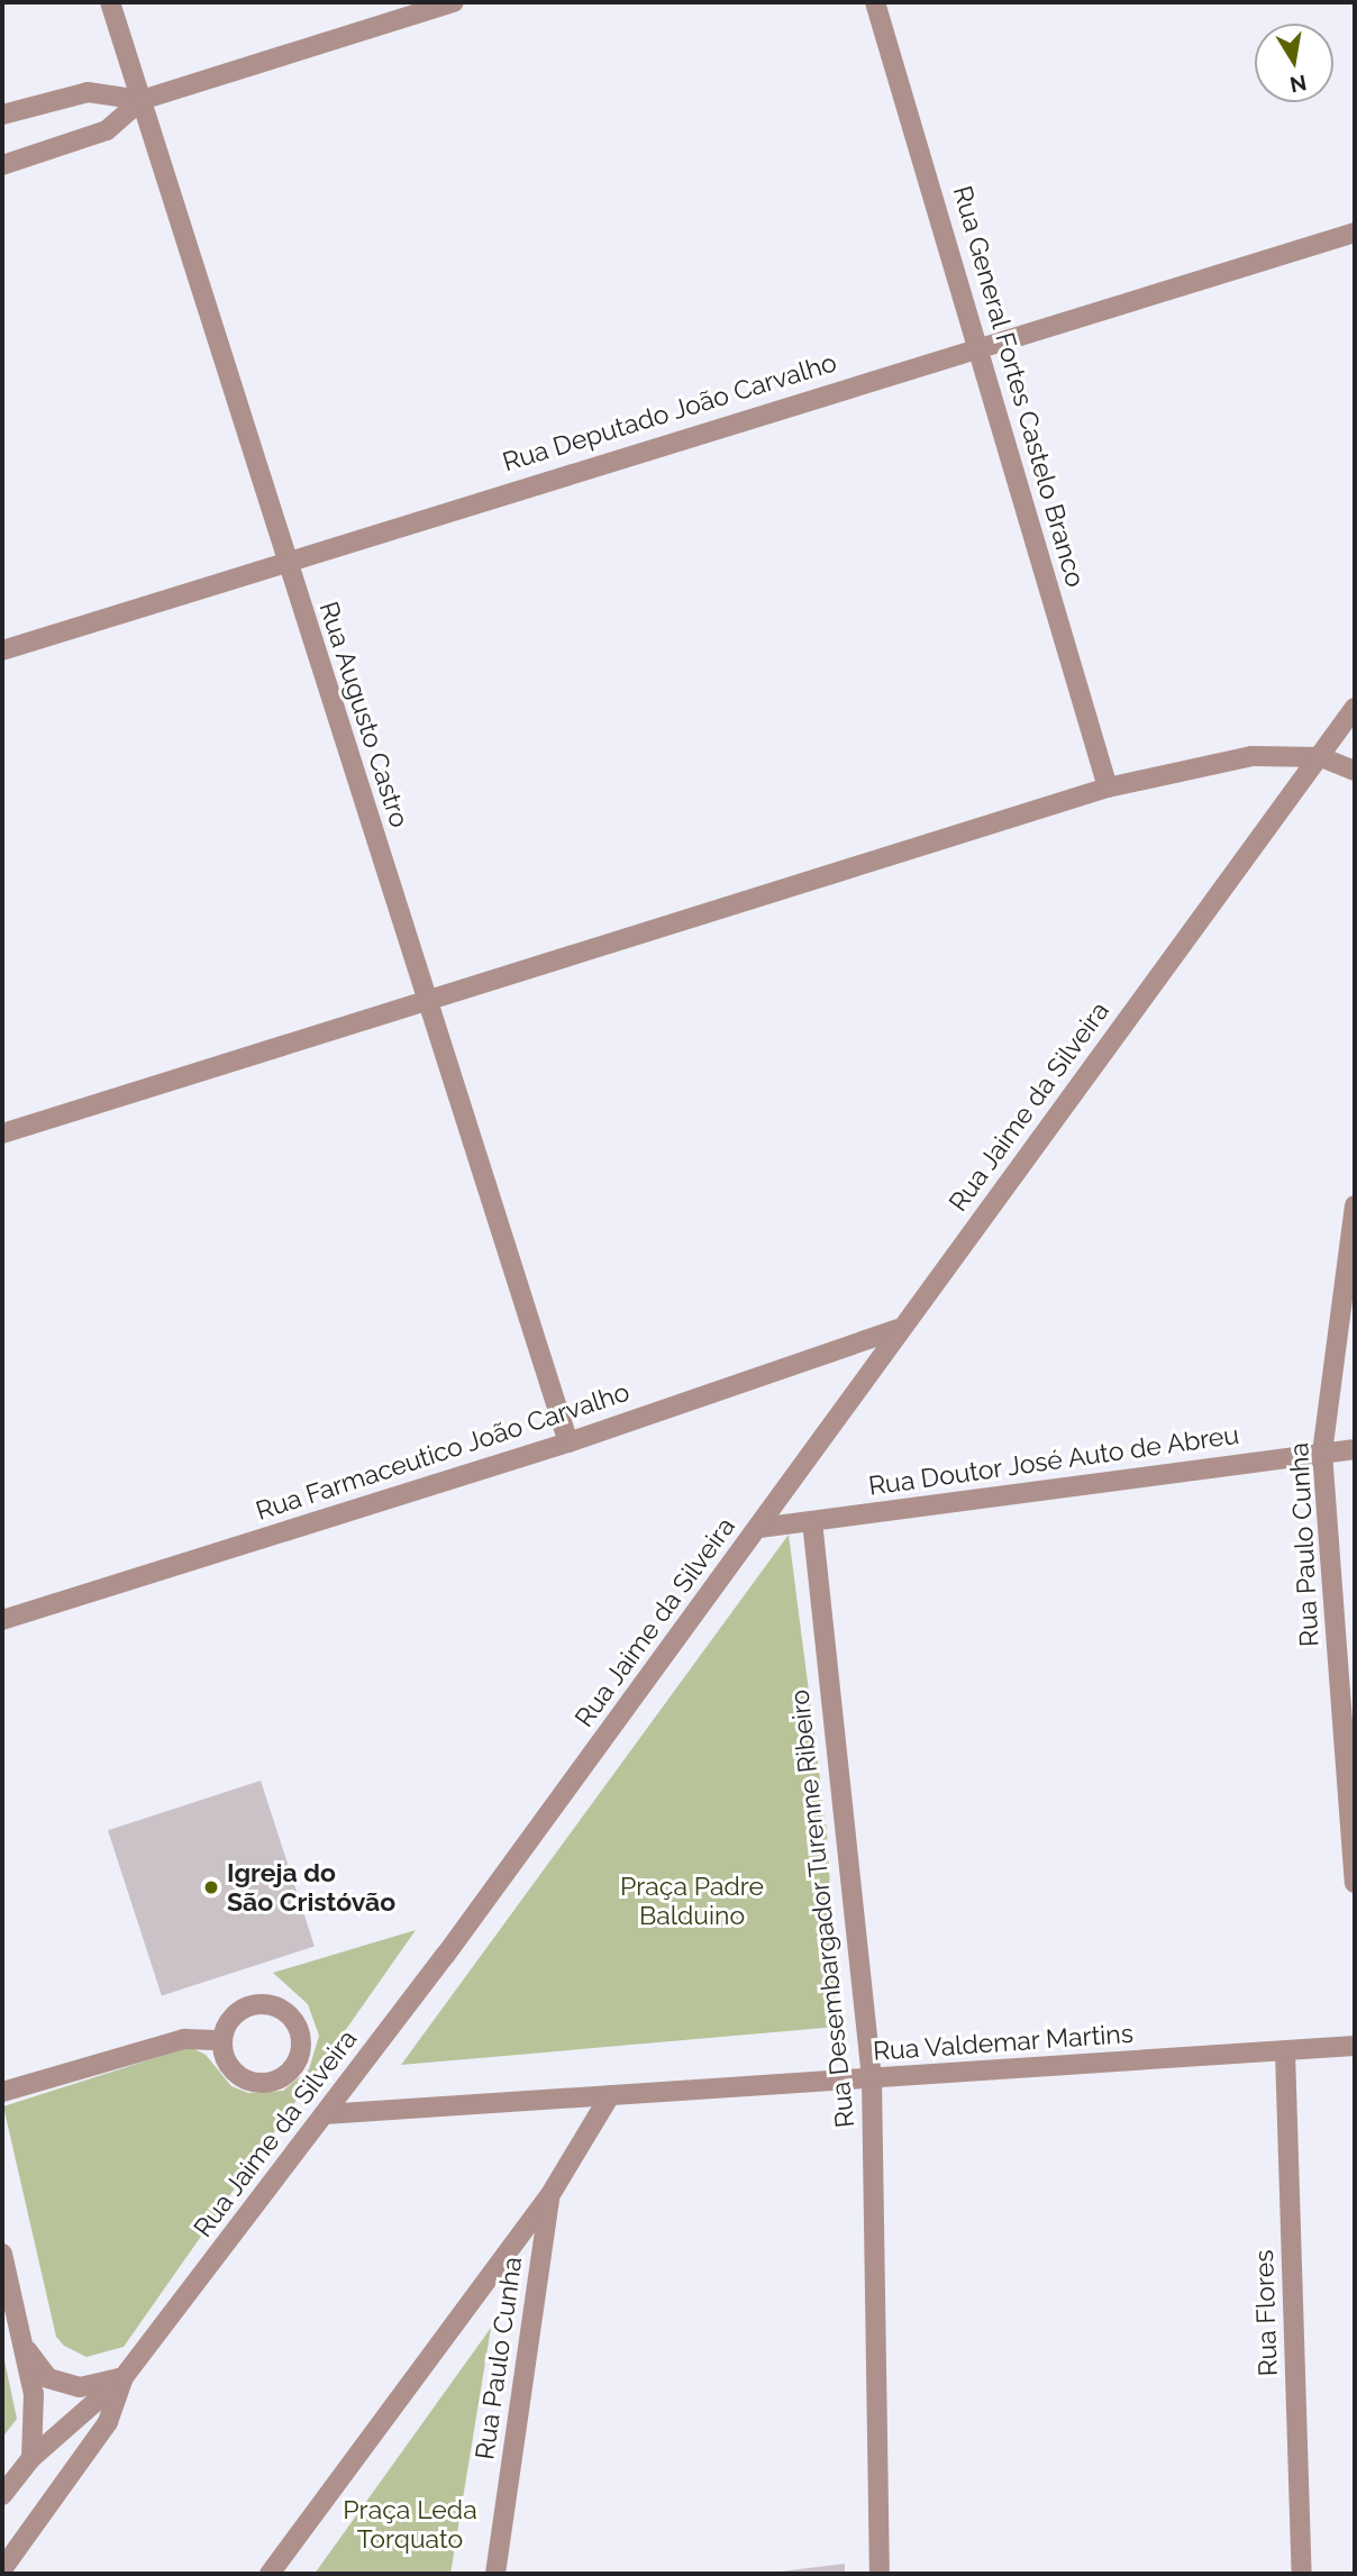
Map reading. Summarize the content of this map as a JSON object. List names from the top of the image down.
{
  "streets": {
    "street": [
      "Rua General Fortes Castelo Branco",
      "Rua Deputado João Carvalho",
      "Rua Augusto Castro",
      "Rua Jaime da Silveira",
      "Rua Farmaceutico João Carvalho",
      "Rua Doutor José Auto de Abreu",
      "Rua Paulo Cunha",
      "Rua Desembargador Turenne Ribeiro",
      "Rua Valdemar Martins",
      "Rua Flores"
    ]
  },
  "crossings": [
    ["Rua General Fortes Castelo Branco", "Rua Deputado João Carvalho"],
    ["Rua Deputado João Carvalho", "Rua Augusto Castro"],
    ["Rua Augusto Castro", "Rua Farmaceutico João Carvalho"],
    ["Rua Jaime da Silveira", "Rua Farmaceutico João Carvalho"],
    ["Rua Jaime da Silveira", "Rua Doutor José Auto de Abreu"],
    ["Rua Jaime da Silveira", "Rua Valdemar Martins"],
    ["Rua Doutor José Auto de Abreu", "Rua Paulo Cunha"],
    ["Rua Doutor José Auto de Abreu", "Rua Desembargador Turenne Ribeiro"],
    ["Rua Desembargador Turenne Ribeiro", "Rua Valdemar Martins"],
    ["Rua Valdemar Martins", "Rua Flores"]
  ],
  "parks": ["Praça Padre Balduino", "Praça Leda Torquato"],
  "places": ["Igreja do São Cristóvão"],
  "north": "bottom"
}
